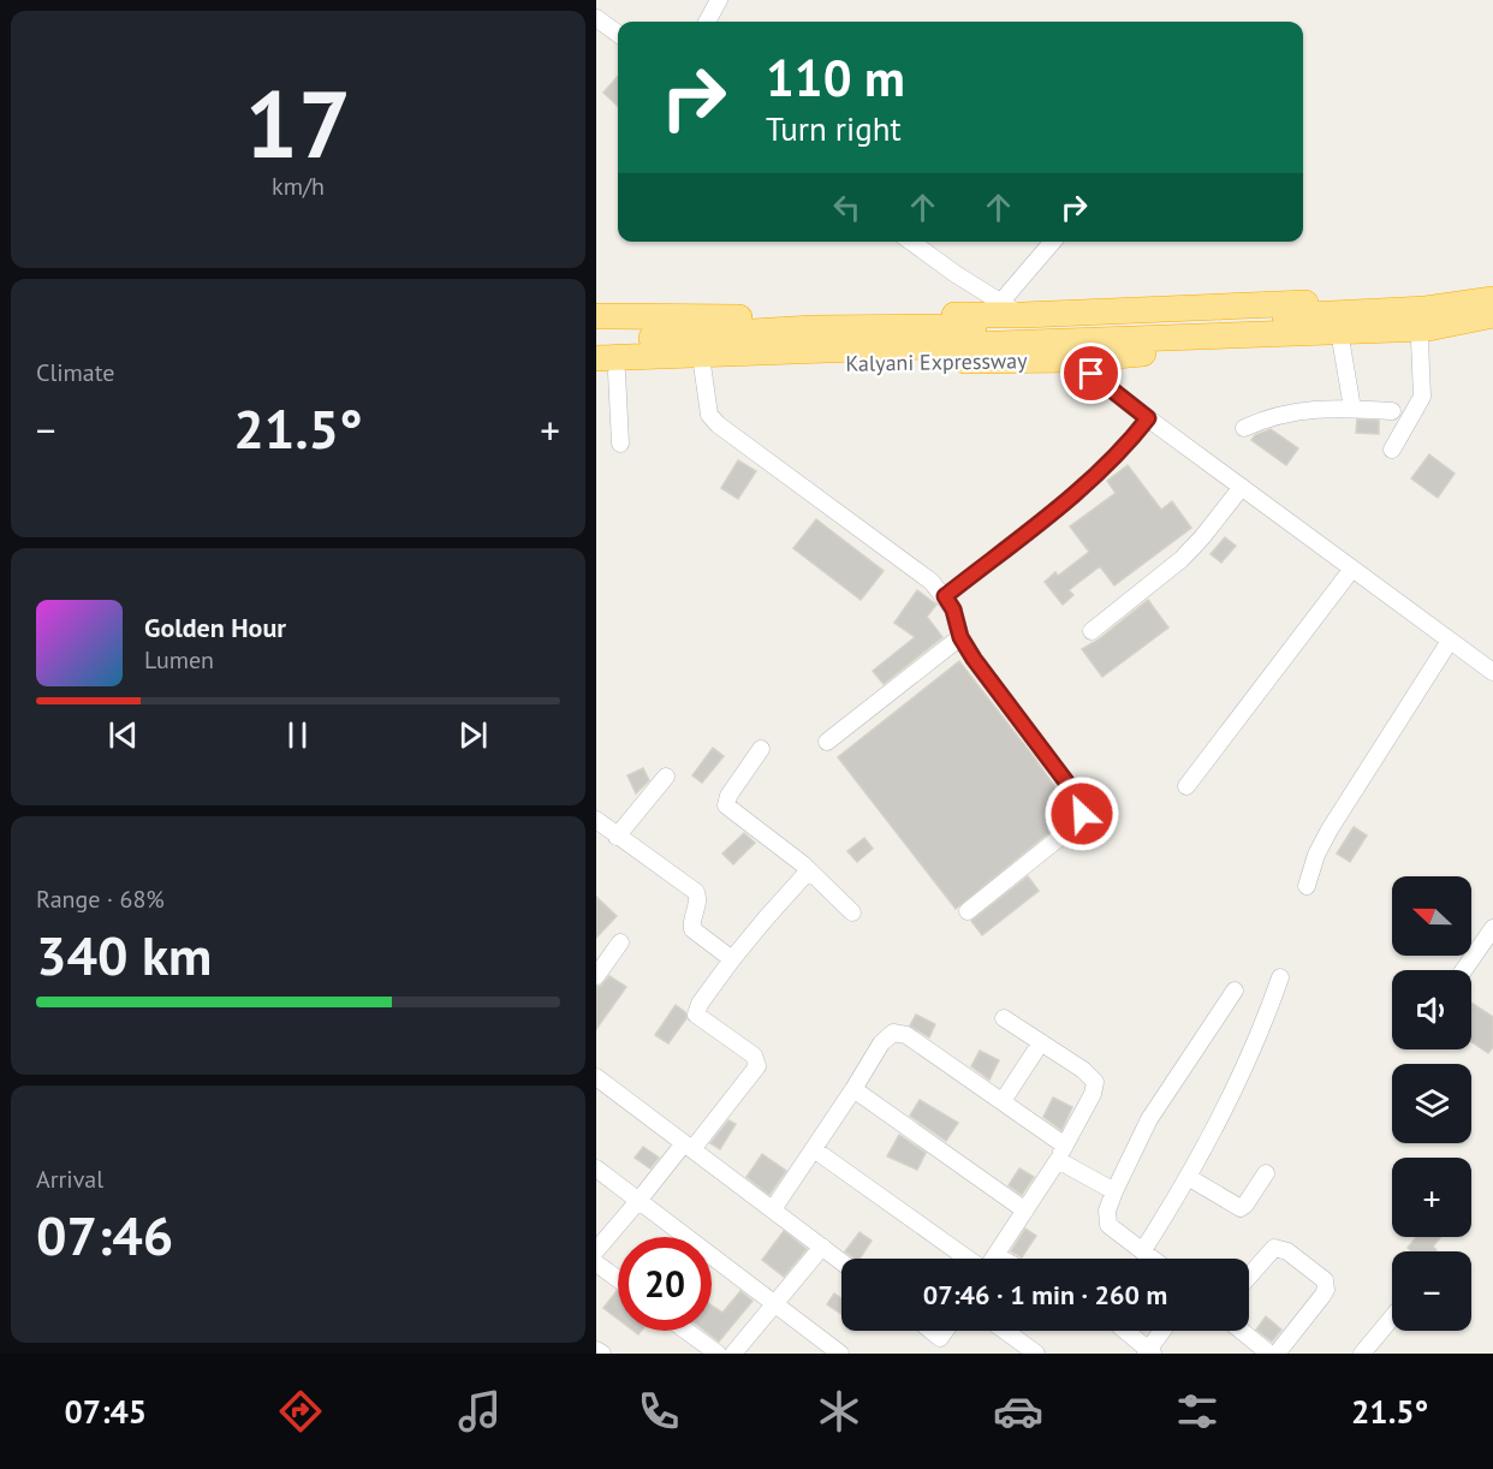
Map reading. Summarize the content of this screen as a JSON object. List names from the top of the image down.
{
  "streets": {
    "highway": ["Kalyani Expressway"]
  },
  "north": "left",
  "page": {
    "tile": [
      ["17", "km/h"],
      "Climate",
      ["Range · 68%", "340 km"],
      ["Arrival", "07:46"]
    ],
    "turn": ["110 m", "Turn right"],
    "heat": ["−", "21.5°", "+"],
    "song": ["Golden Hour", "Lumen"],
    "map_buttons": ["+", "−"],
    "limit": "20",
    "trip": "07:46 · 1 min · 260 m",
    "tabs": ["07:45", "21.5°"]
  }
}
